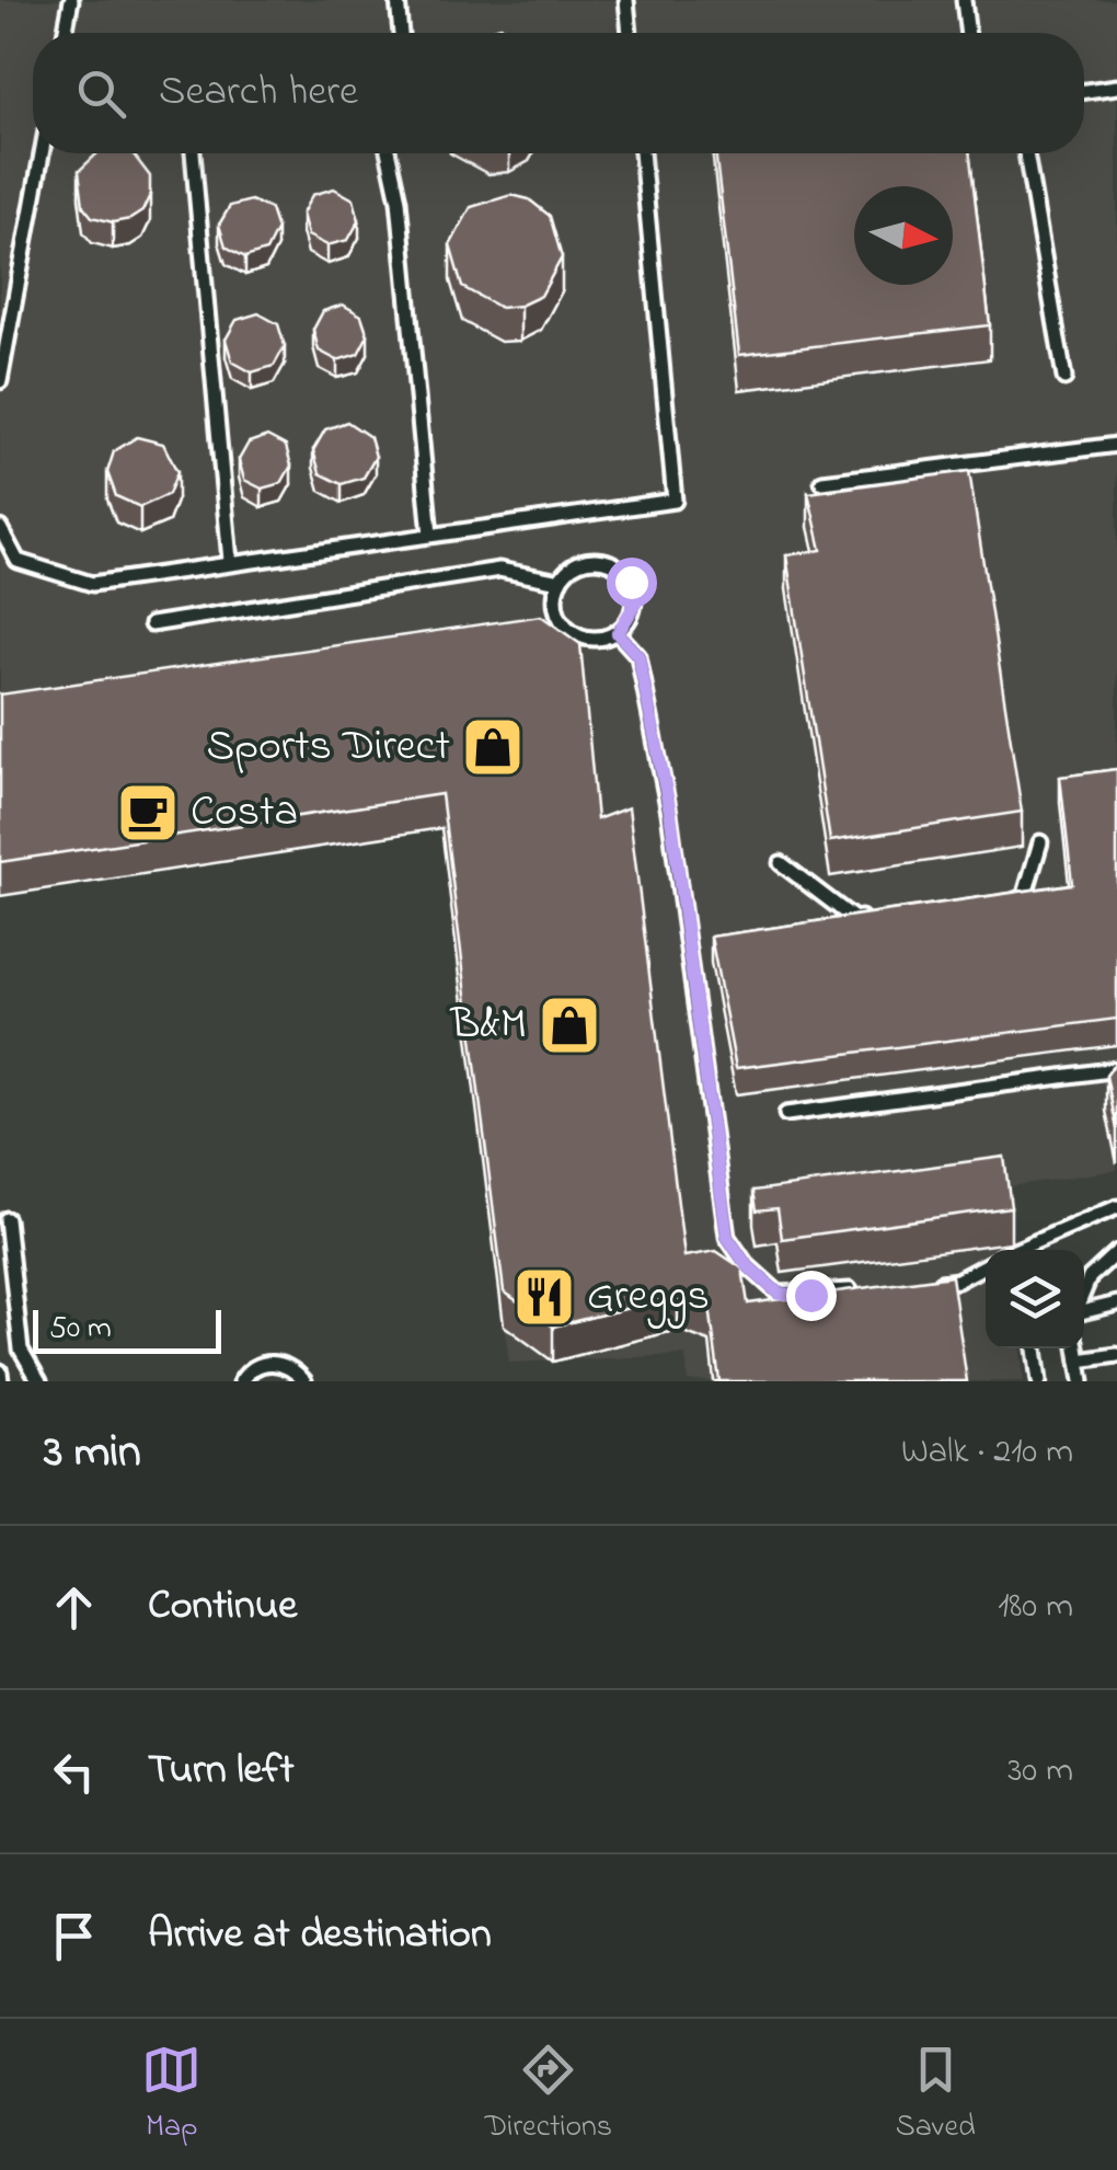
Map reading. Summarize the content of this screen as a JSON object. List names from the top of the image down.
{
  "places": {
    "shop": ["Sports Direct", "B&M"],
    "cafe": ["Costa"],
    "restaurant": ["Greggs"]
  },
  "scale_bar": "50 m",
  "north": "right",
  "page": {
    "search": "Search here",
    "scale": "50 m",
    "heading": ["3 min", "Walk · 210 m"],
    "list": [
      ["Continue", "180 m"],
      ["Turn left", "30 m"],
      "Arrive at destination"
    ],
    "nav": ["Map", "Directions", "Saved"]
  }
}
